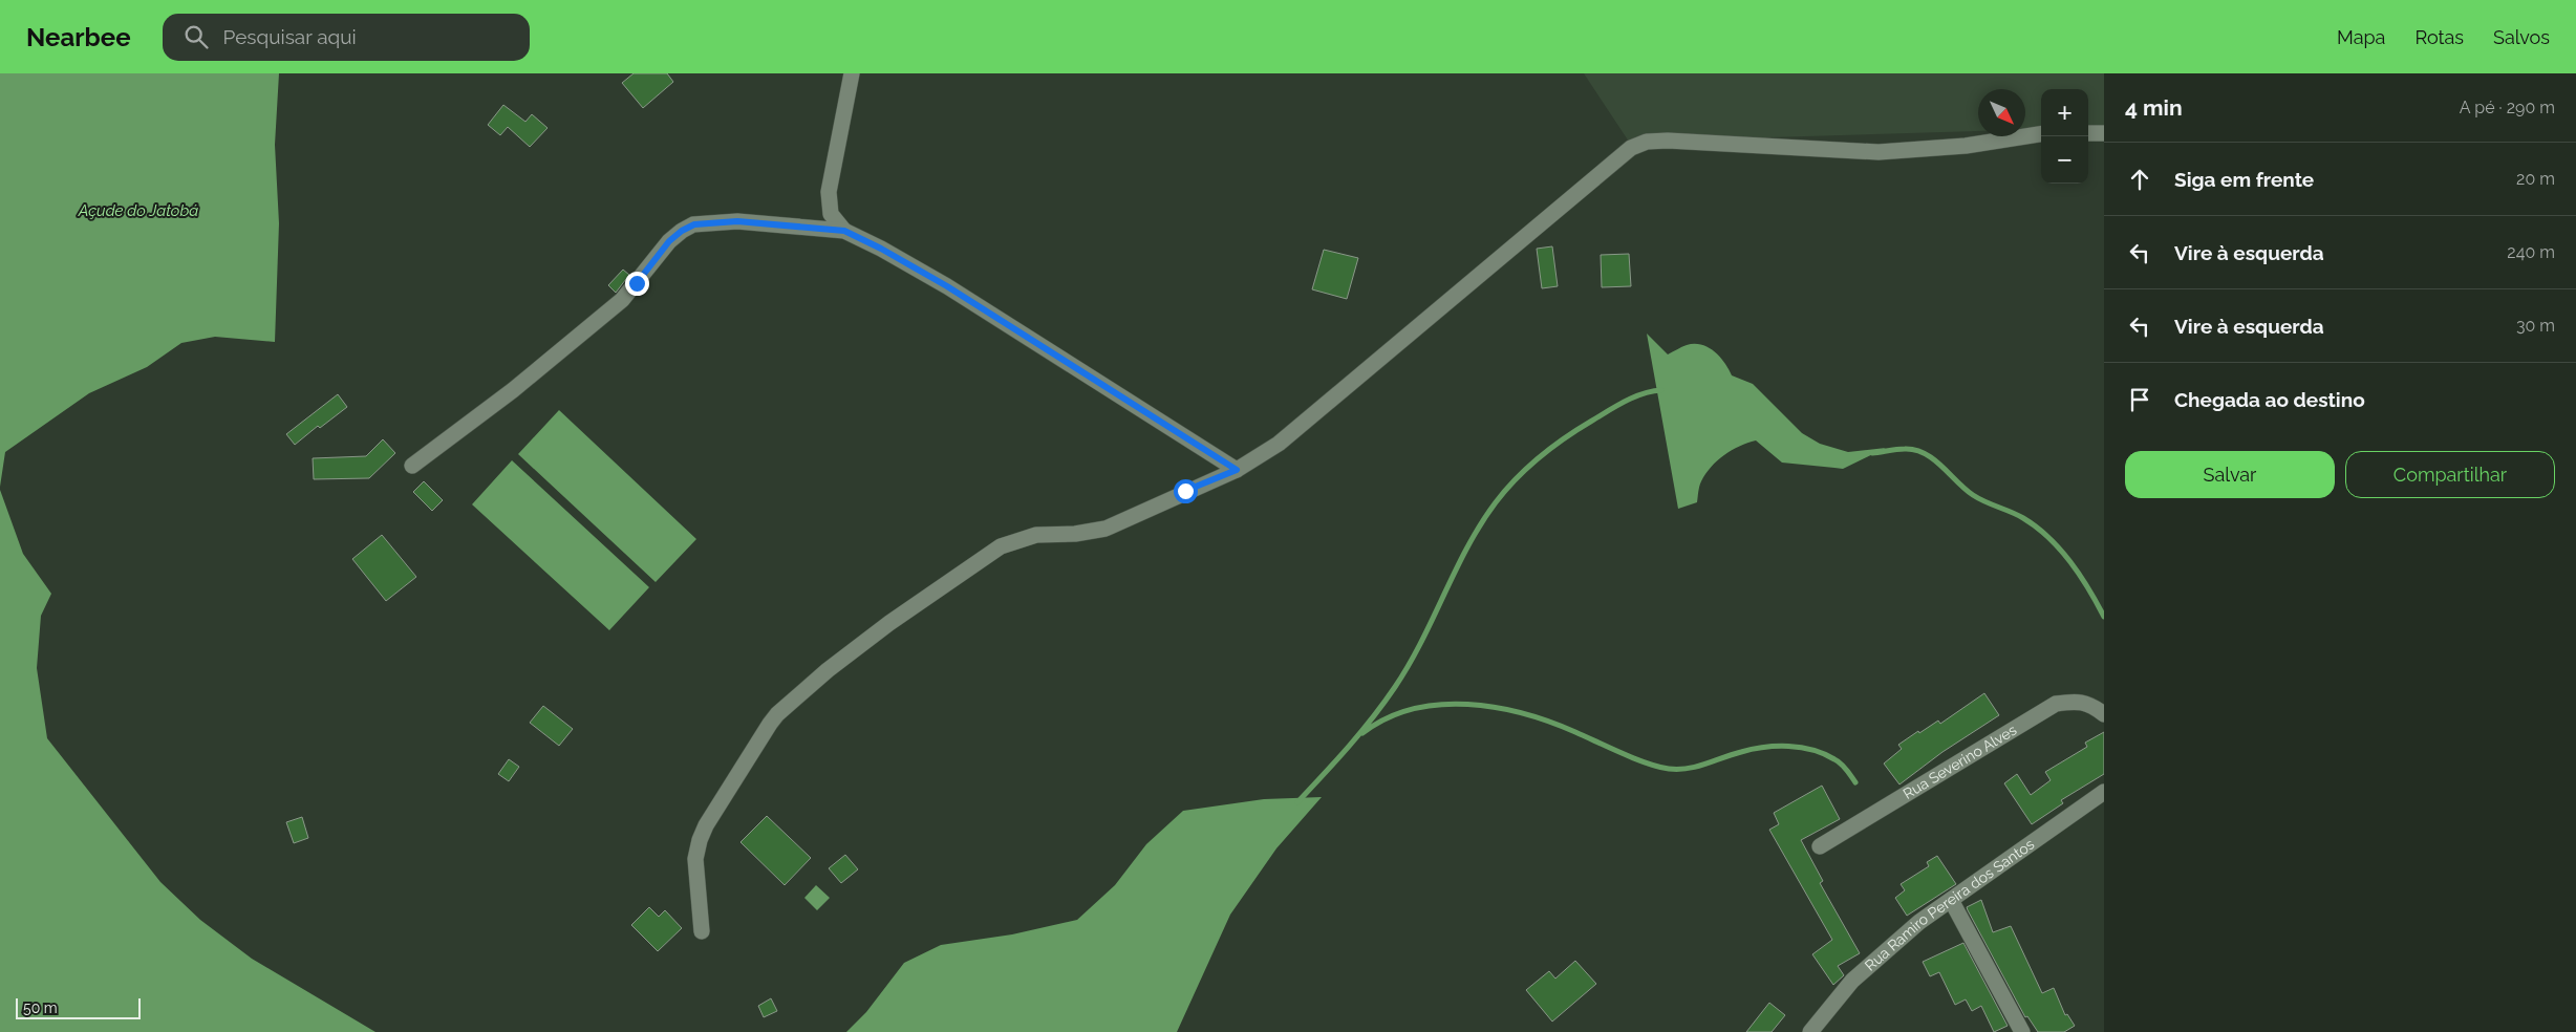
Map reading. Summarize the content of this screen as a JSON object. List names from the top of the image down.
{
  "streets": {
    "street": ["Rua Severino Alves", "Rua Ramiro Pereira dos Santos"]
  },
  "water": ["Açude do Jatobá"],
  "scale_bar": "50 m",
  "north": "bottom right",
  "page": {
    "header": "Nearbee",
    "search": "Pesquisar aqui",
    "nav": ["Mapa", "Rotas", "Salvos"],
    "heading": ["4 min", "A pé · 290 m"],
    "map_buttons": ["+", "−"],
    "list": [
      ["Siga em frente", "20 m"],
      ["Vire à esquerda", "240 m"],
      ["Vire à esquerda", "30 m"],
      "Chegada ao destino"
    ],
    "buttons": ["Salvar", "Compartilhar"],
    "scale": "50 m"
  }
}
